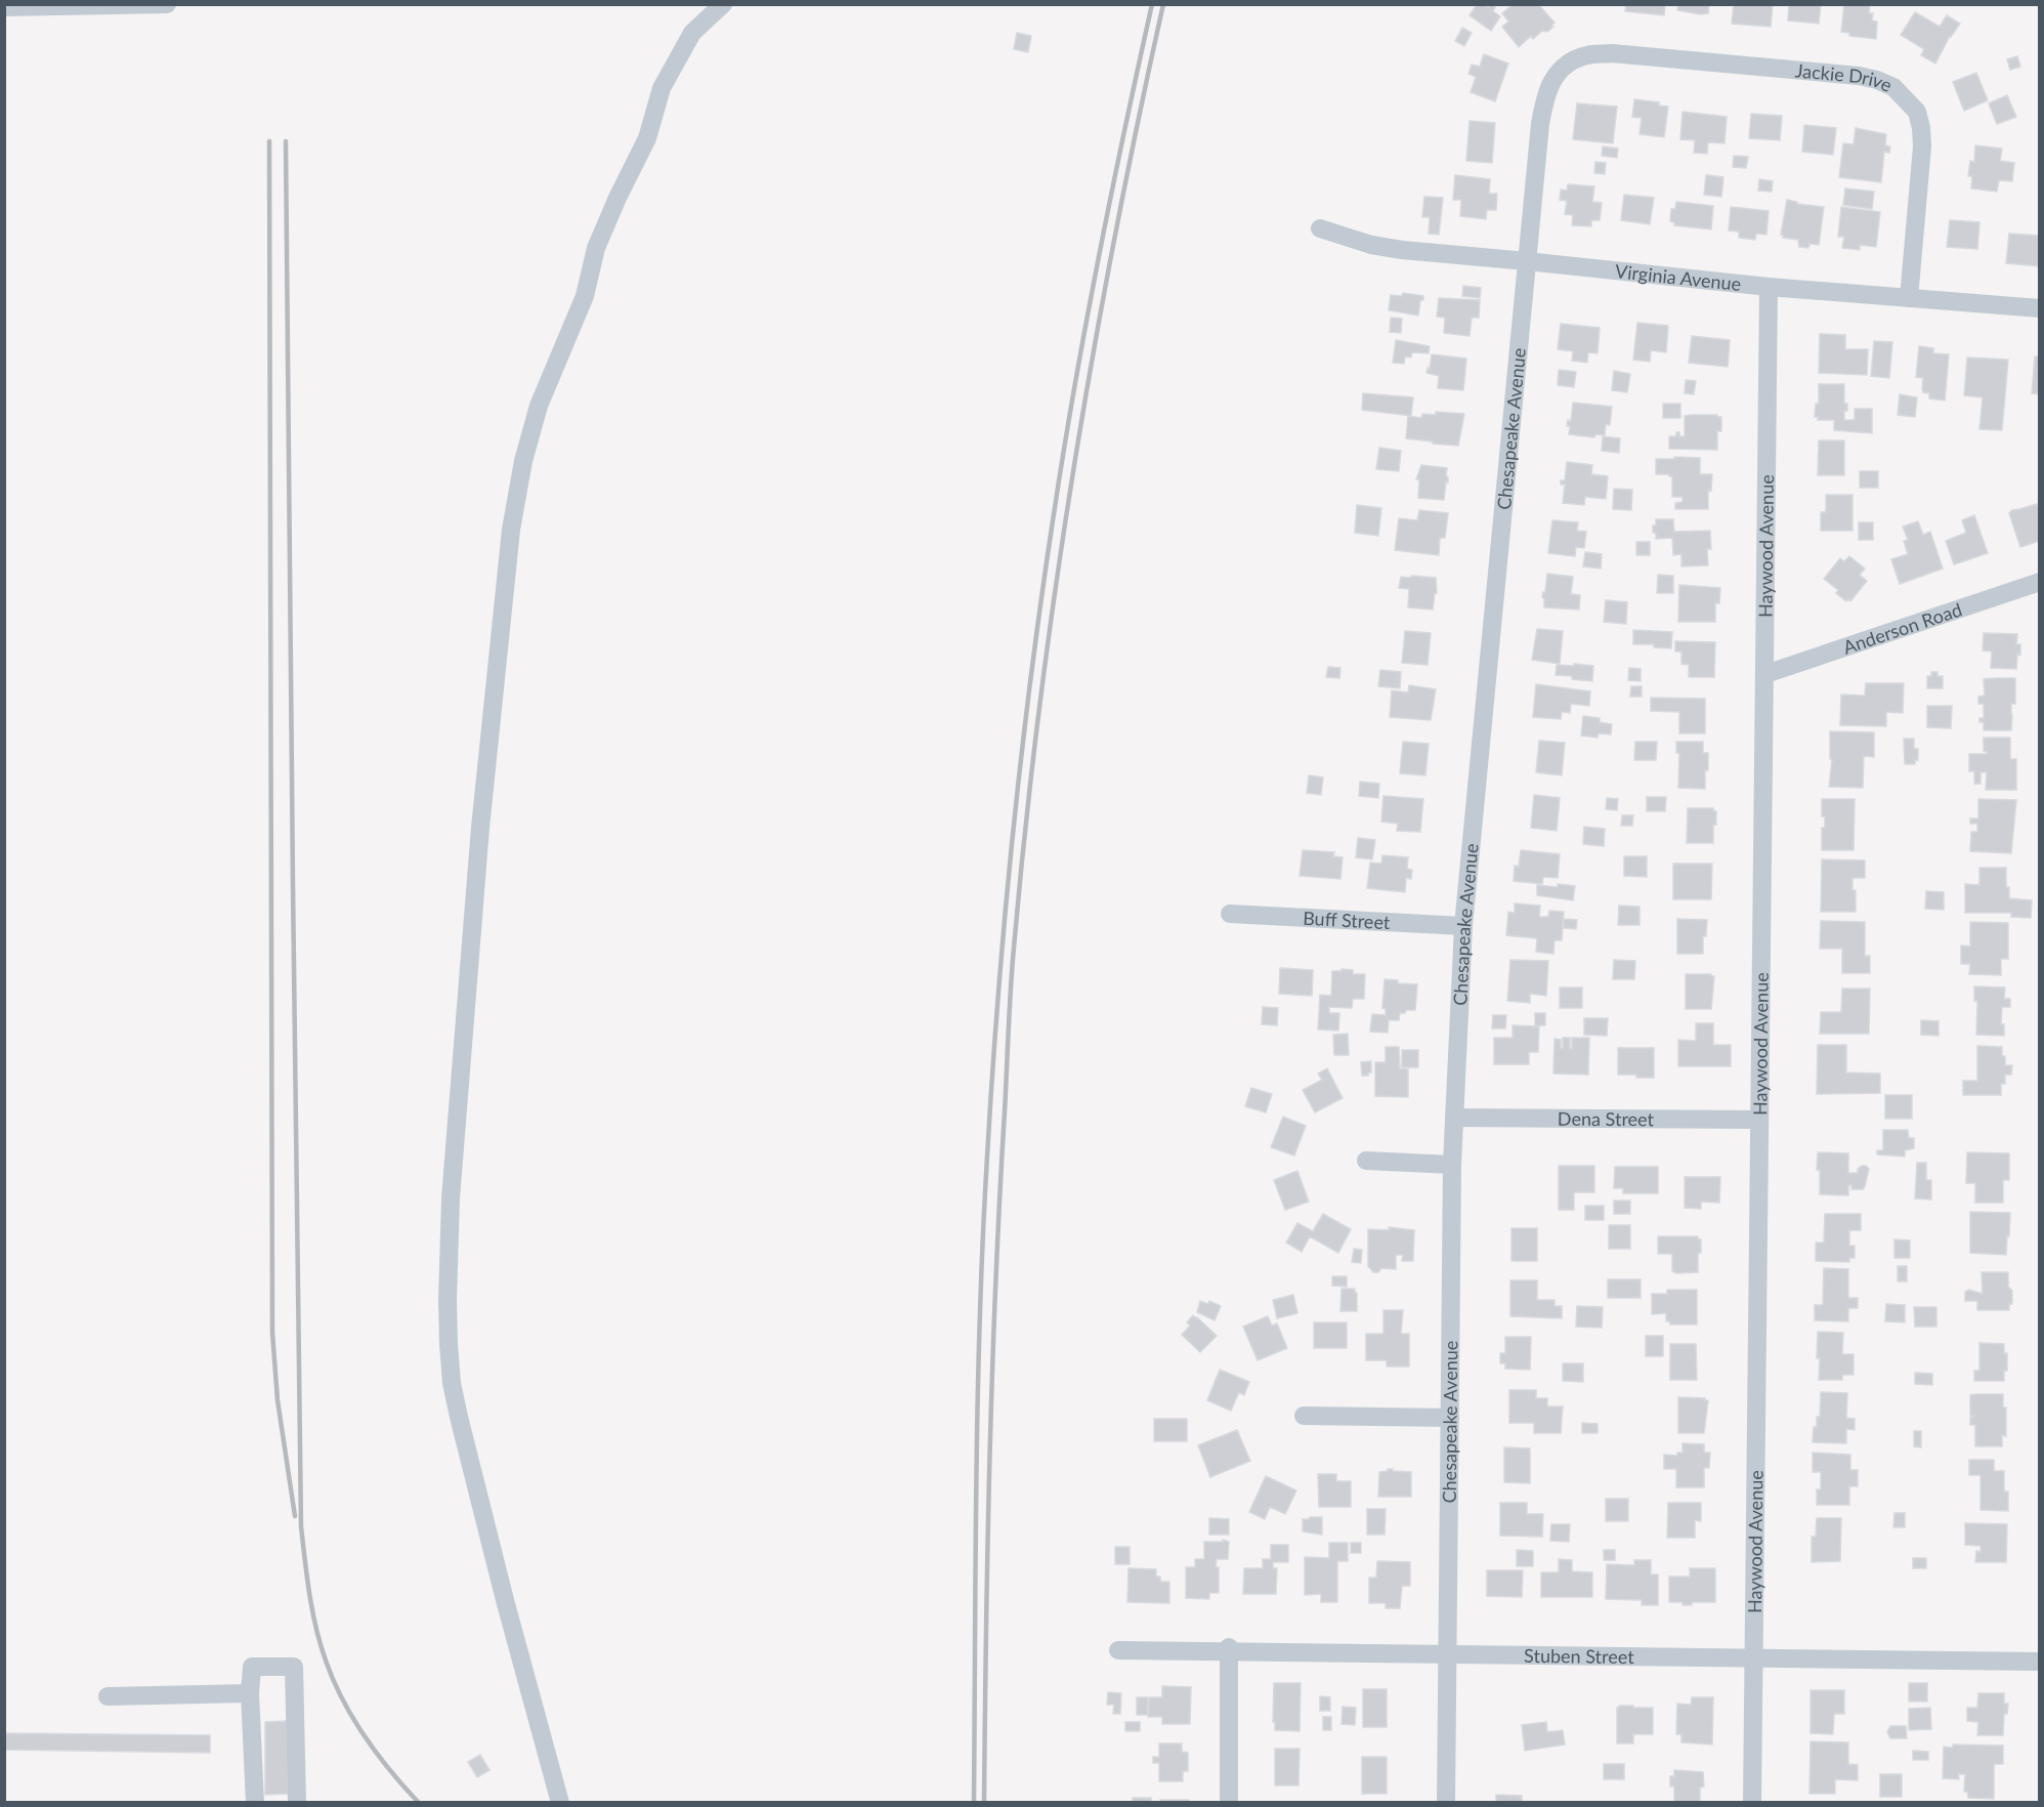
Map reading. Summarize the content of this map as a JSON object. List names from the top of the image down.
{
  "streets": {
    "street": [
      "Jackie Drive",
      "Virginia Avenue",
      "Chesapeake Avenue",
      "Haywood Avenue",
      "Anderson Road",
      "Buff Street",
      "Dena Street",
      "Stuben Street"
    ]
  },
  "crossings": [
    ["Jackie Drive", "Virginia Avenue"],
    ["Jackie Drive", "Chesapeake Avenue"],
    ["Virginia Avenue", "Chesapeake Avenue"],
    ["Virginia Avenue", "Haywood Avenue"],
    ["Chesapeake Avenue", "Buff Street"],
    ["Chesapeake Avenue", "Dena Street"],
    ["Chesapeake Avenue", "Stuben Street"],
    ["Haywood Avenue", "Anderson Road"],
    ["Haywood Avenue", "Dena Street"],
    ["Haywood Avenue", "Stuben Street"]
  ]
}
